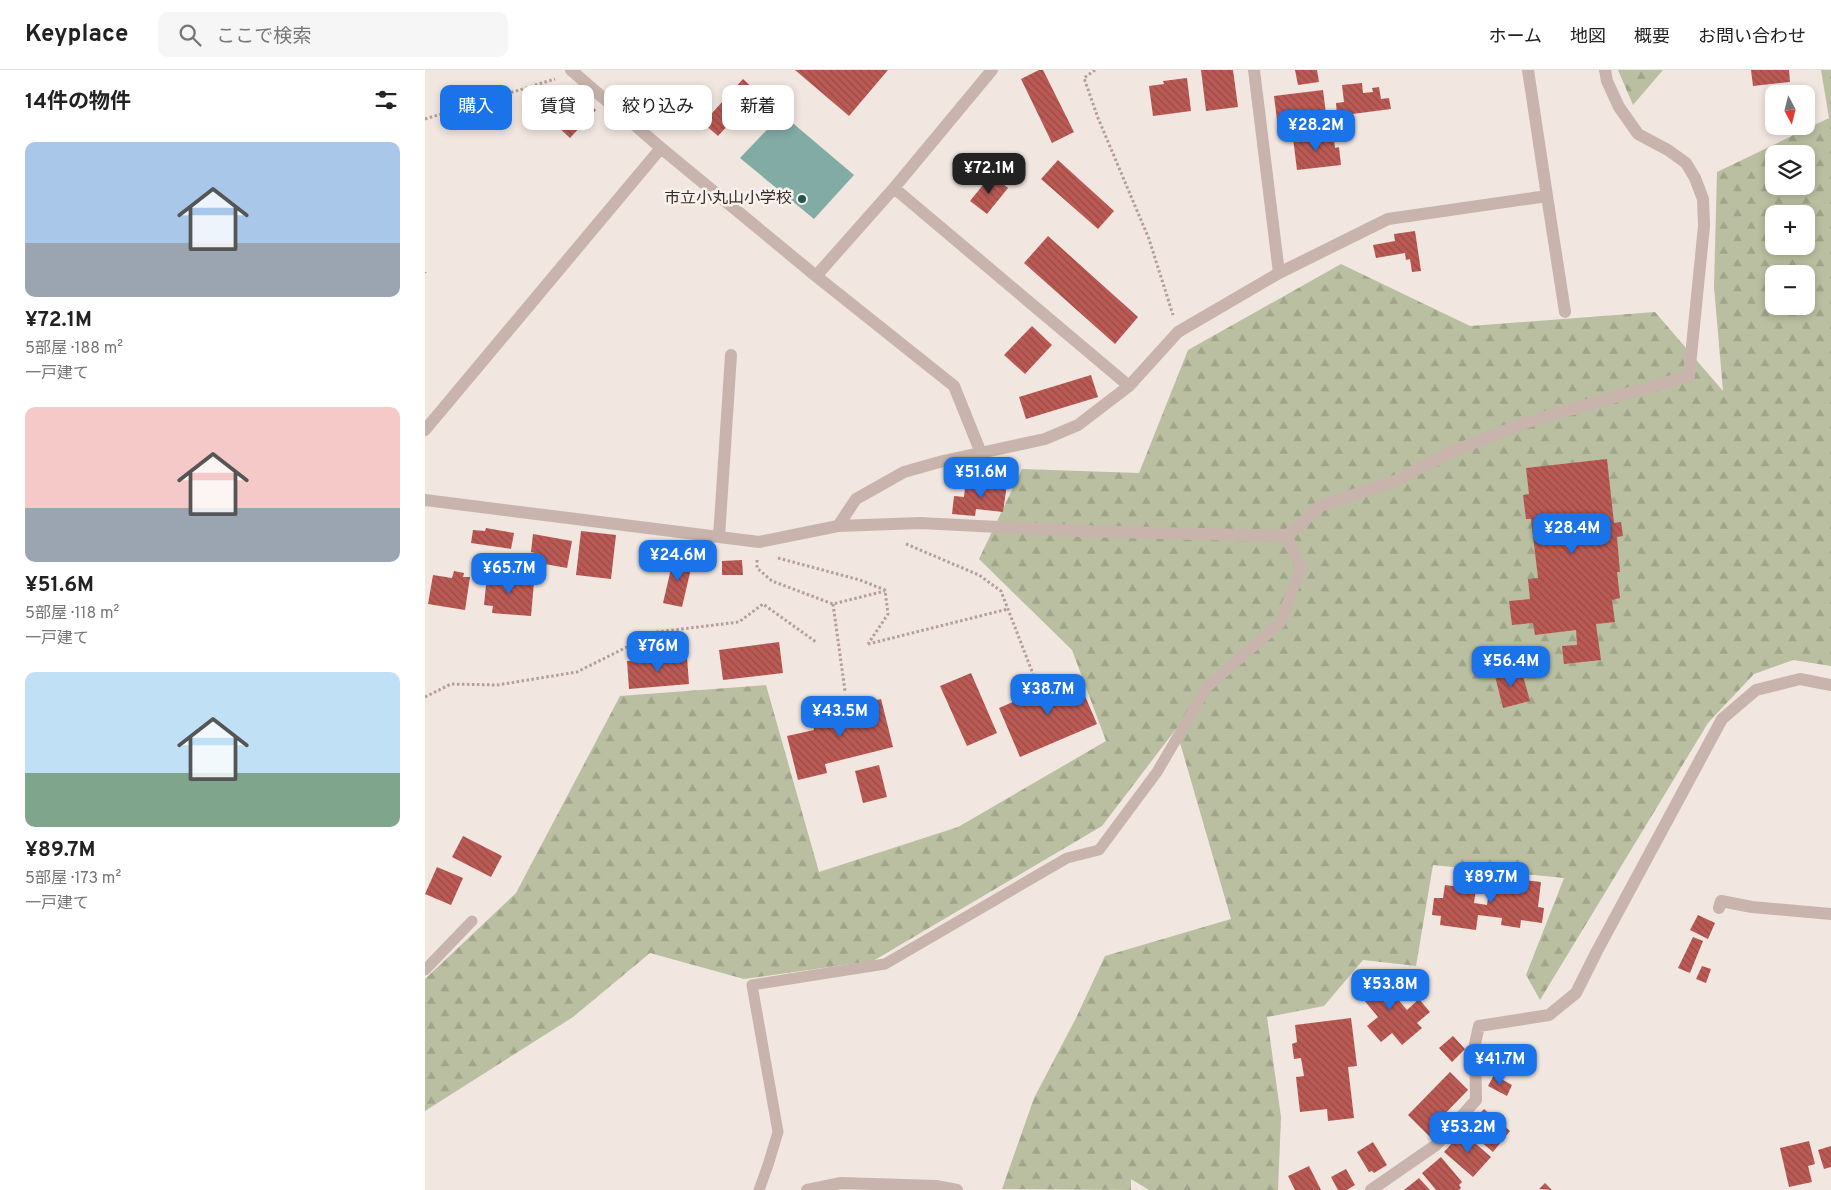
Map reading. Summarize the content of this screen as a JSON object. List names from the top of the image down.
{
  "places": ["市立小丸山小学校"],
  "north": "bottom",
  "page": {
    "header": "Keyplace",
    "search": "ここで検索",
    "nav": [
      "ホーム",
      "地図",
      "概要",
      "お問い合わせ"
    ],
    "heading": "14件の物件",
    "map_buttons": ["+", "−"],
    "chip": [
      "購入",
      "賃貸",
      "絞り込み",
      "新着"
    ],
    "price": [
      "¥28.2M",
      "¥72.1M",
      "¥51.6M",
      "¥28.4M",
      "¥24.6M",
      "¥65.7M",
      "¥76M",
      "¥56.4M",
      "¥38.7M",
      "¥43.5M",
      "¥89.7M",
      "¥53.8M",
      "¥41.7M",
      "¥53.2M"
    ],
    "list": [
      {
        "name": "¥72.1M",
        "note": "5部屋 · 188 m² · 一戸建て"
      },
      {
        "name": "¥51.6M",
        "note": "5部屋 · 118 m² · 一戸建て"
      },
      {
        "name": "¥89.7M",
        "note": "5部屋 · 173 m² · 一戸建て"
      }
    ]
  }
}
